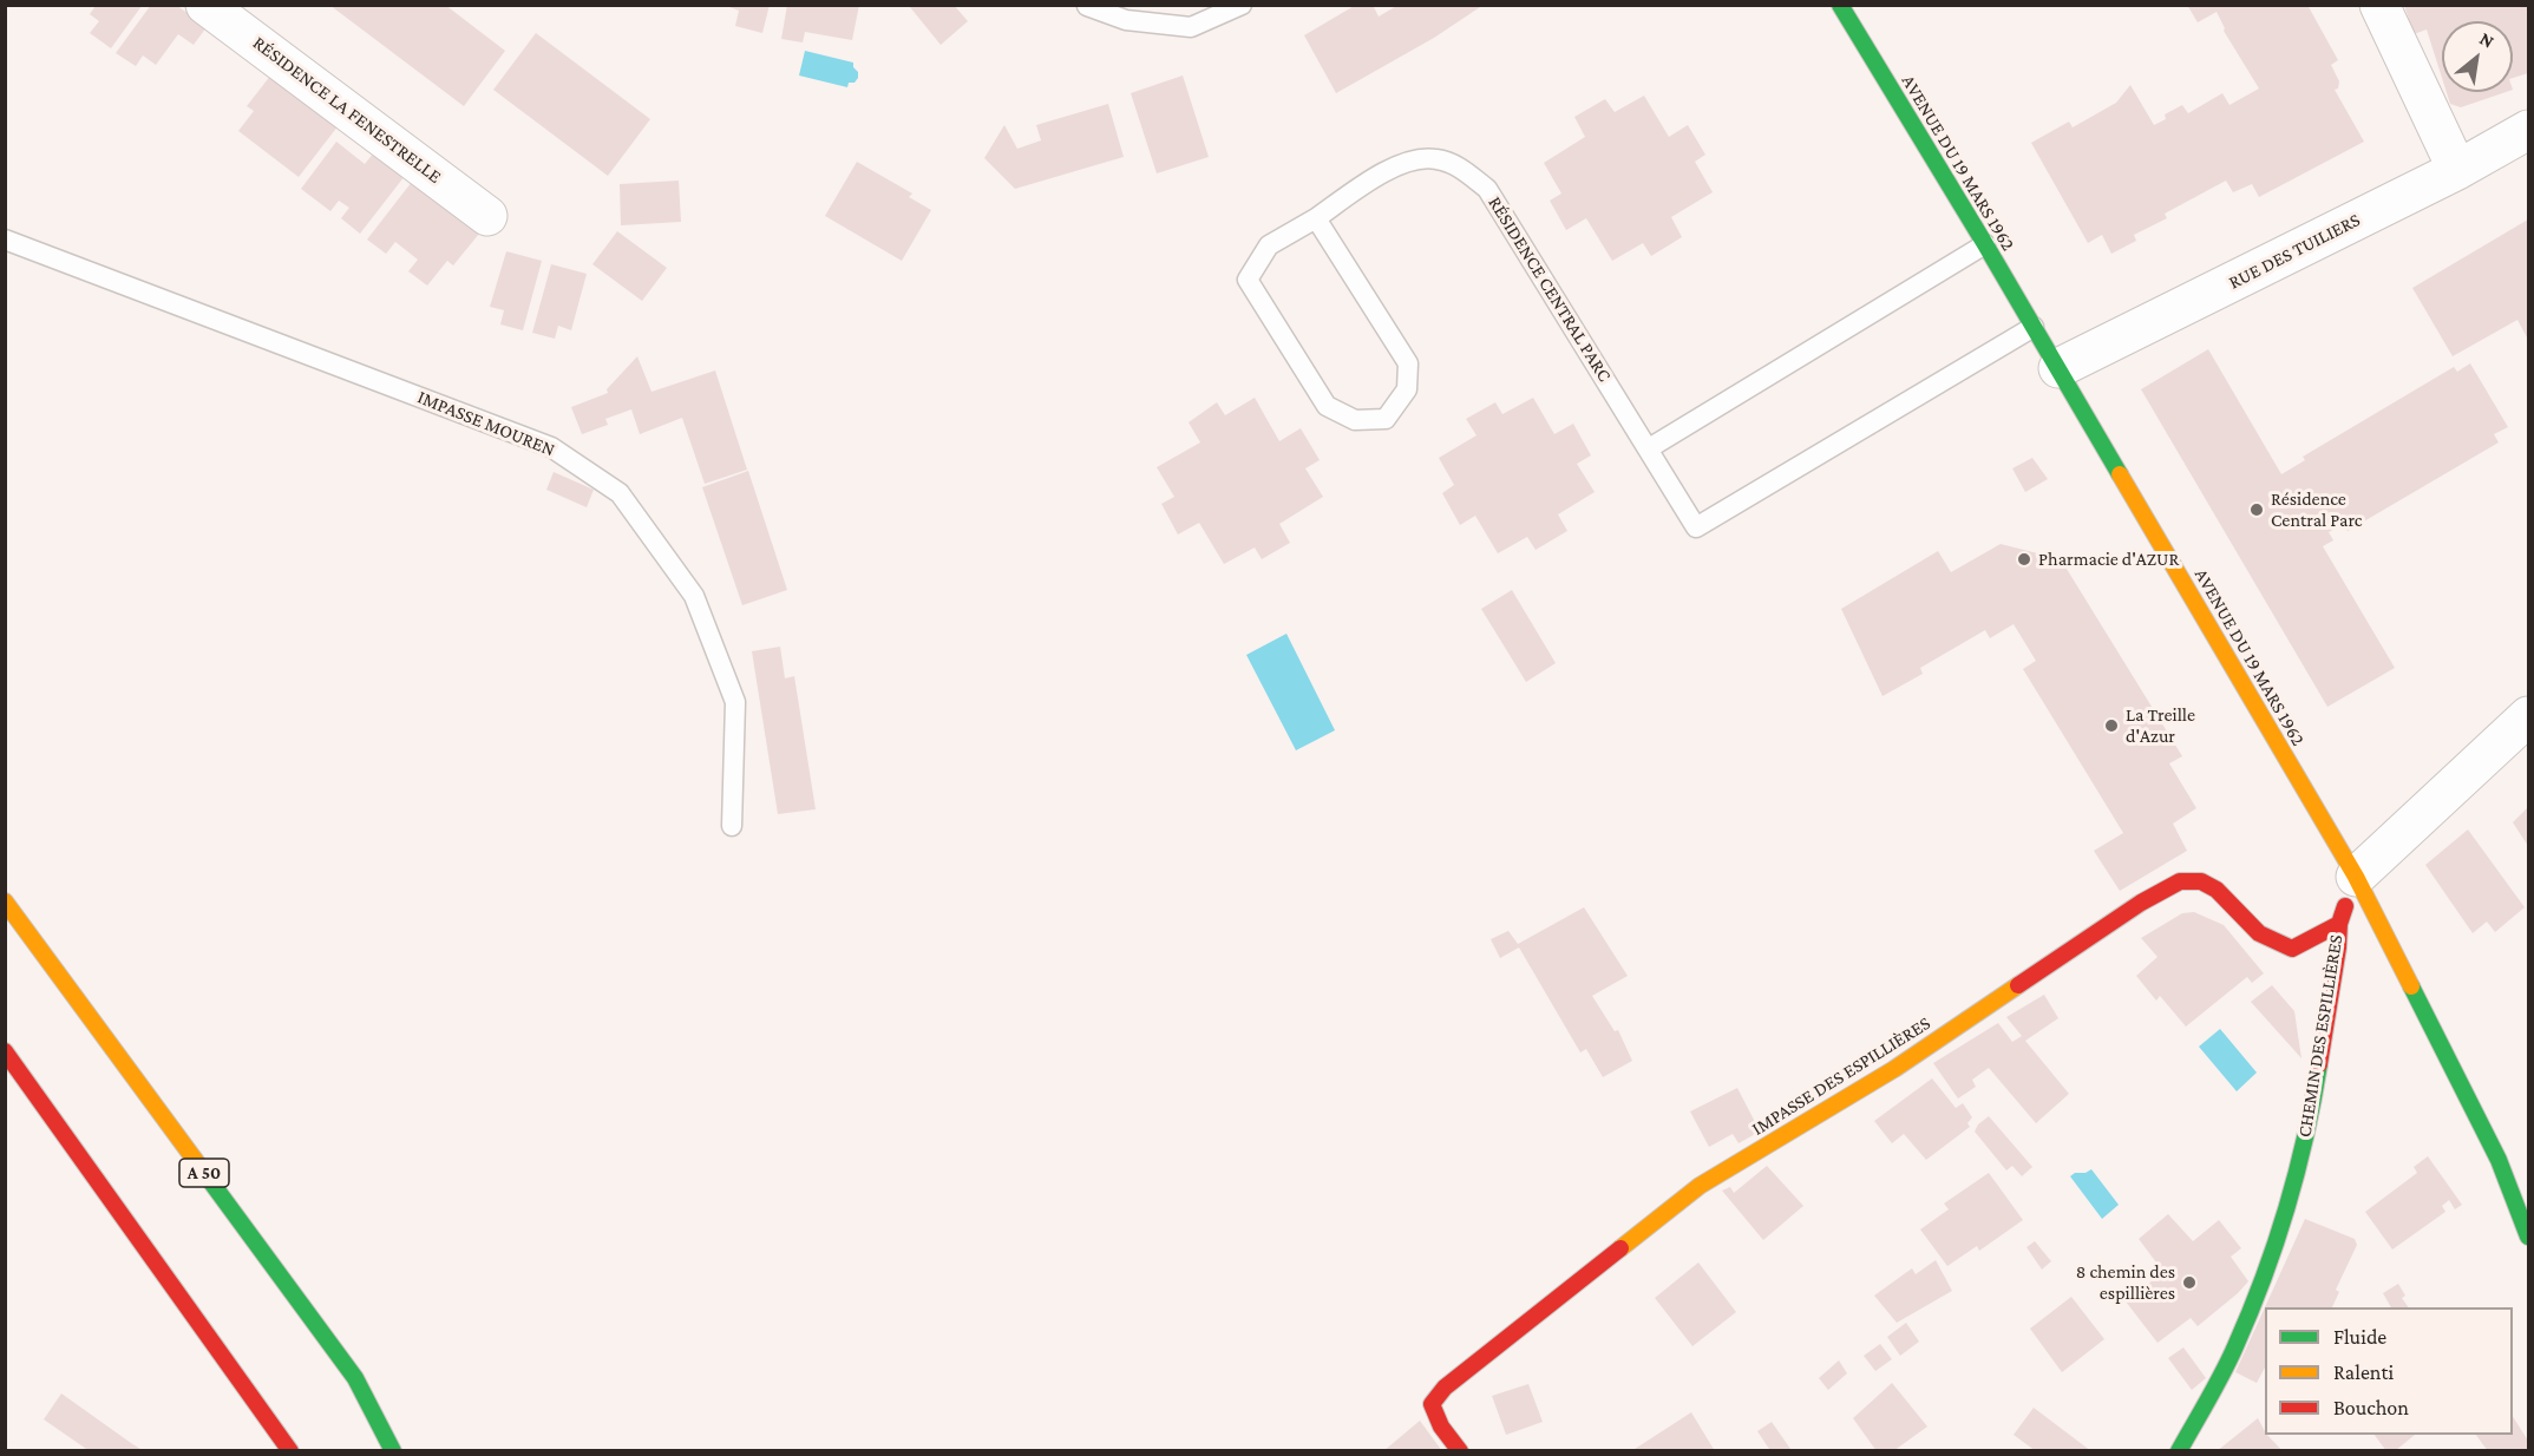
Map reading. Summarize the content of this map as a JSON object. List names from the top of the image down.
{
  "streets": {
    "main road": [
      "AVENUE DU 19 MARS 1962",
      "CHEMIN DES ESPILLIÈRES",
      "IMPASSE DES ESPILLIÈRES",
      "A 50"
    ],
    "street": ["RÉSIDENCE LA FENESTRELLE", "RUE DES TUILIERS"],
    "lane": ["RÉSIDENCE CENTRAL PARC", "IMPASSE MOUREN"]
  },
  "crossings": [
    ["AVENUE DU 19 MARS 1962", "RUE DES TUILIERS"],
    ["AVENUE DU 19 MARS 1962", "RÉSIDENCE CENTRAL PARC"],
    ["AVENUE DU 19 MARS 1962", "CHEMIN DES ESPILLIÈRES"],
    ["CHEMIN DES ESPILLIÈRES", "IMPASSE DES ESPILLIÈRES"]
  ],
  "places": [
    "Résidence Central Parc",
    "Pharmacie d'AZUR",
    "La Treille d'Azur",
    "8 chemin des espillières"
  ],
  "legend": ["Fluide", "Ralenti", "Bouchon"],
  "north": "top right"
}
